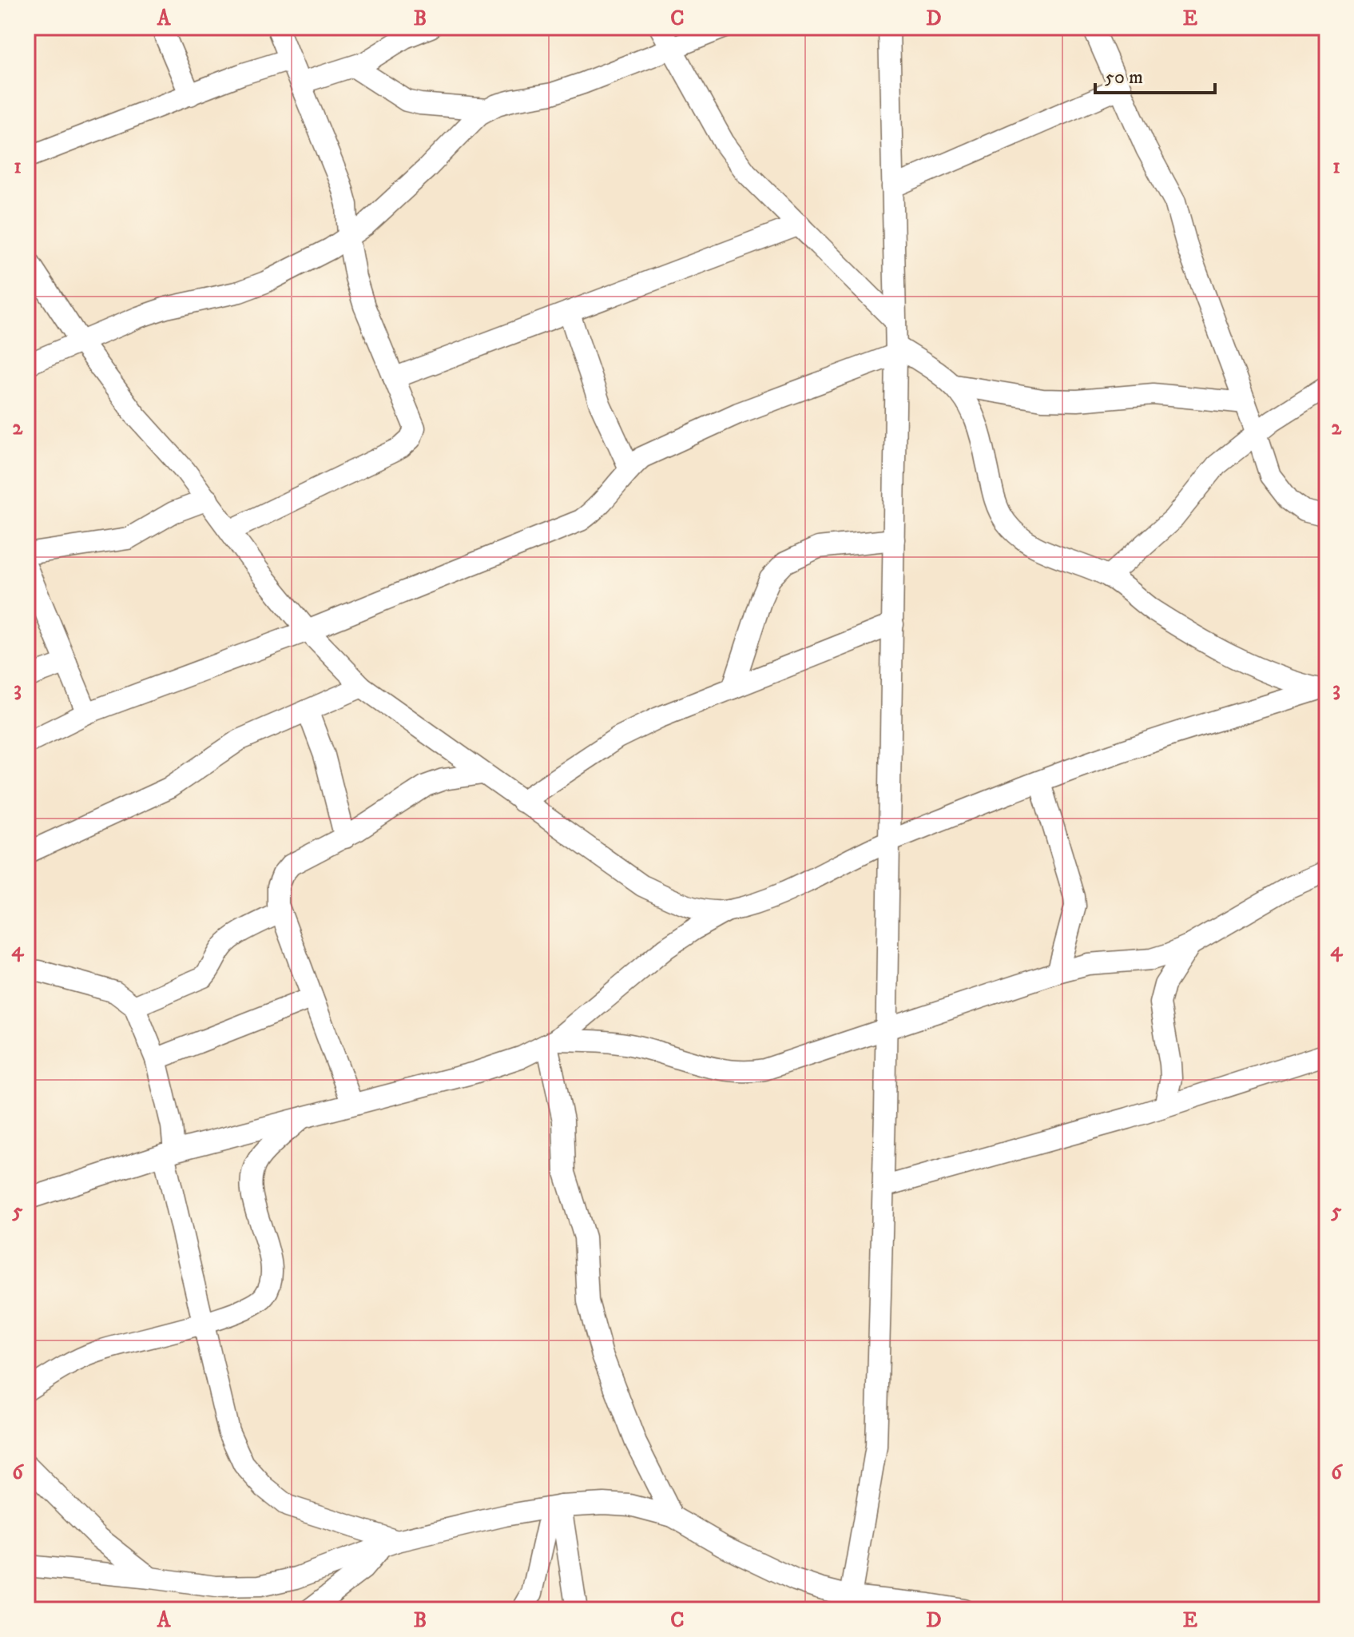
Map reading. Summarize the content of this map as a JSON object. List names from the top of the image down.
{
  "scale_bar": "50 m",
  "grid": {
    "columns": [
      "A",
      "B",
      "C",
      "D",
      "E"
    ],
    "rows": [
      "1",
      "2",
      "3",
      "4",
      "5",
      "6"
    ]
  }
}
